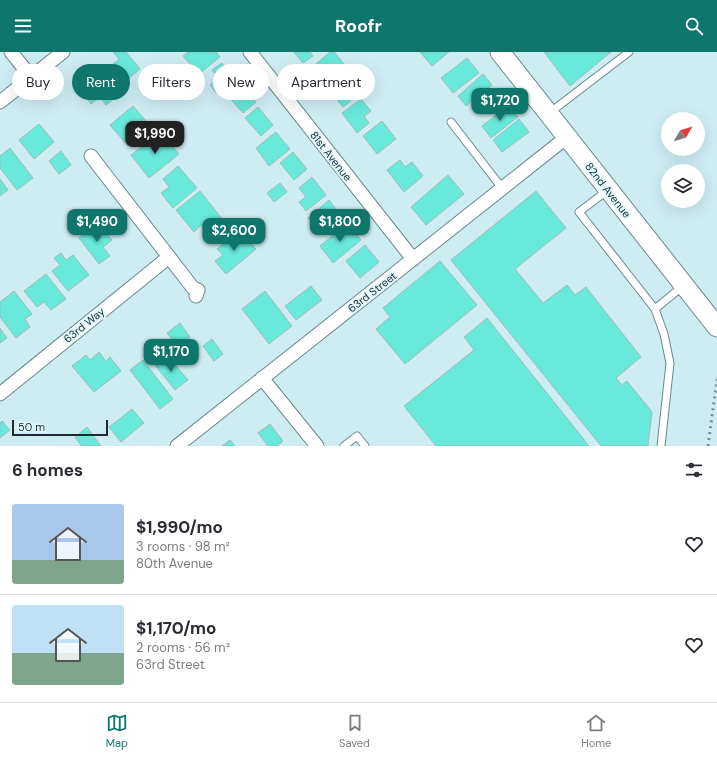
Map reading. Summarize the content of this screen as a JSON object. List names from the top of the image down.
{
  "streets": {
    "street": [
      "81st Avenue",
      "82nd Avenue",
      "63rd Street",
      "63rd Way"
    ]
  },
  "crossings": [
    ["81st Avenue", "63rd Street"],
    ["82nd Avenue", "63rd Street"]
  ],
  "scale_bar": "50 m",
  "north": "top right",
  "page": {
    "header": "Roofr",
    "chip": [
      "Buy",
      "Rent",
      "Filters",
      "New",
      "Apartment"
    ],
    "price": [
      "$1,720",
      "$1,990",
      "$1,490",
      "$1,800",
      "$2,600",
      "$1,170"
    ],
    "scale": "50 m",
    "heading": "6 homes",
    "list": [
      {
        "name": "$1,990/mo",
        "note": "3 rooms · 98 m² · 80th Avenue"
      },
      {
        "name": "$1,170/mo",
        "note": "2 rooms · 56 m² · 63rd Street"
      }
    ],
    "tabs": ["Map", "Saved", "Home"]
  }
}
